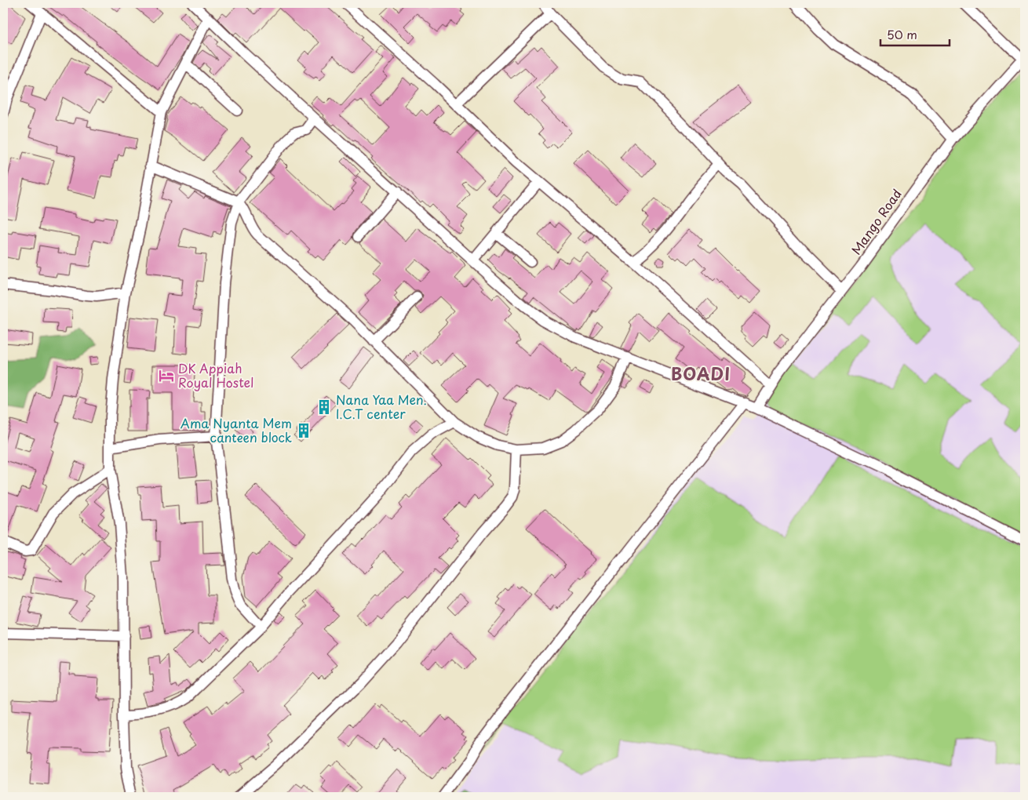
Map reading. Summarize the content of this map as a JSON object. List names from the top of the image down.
{
  "streets": {
    "street": ["Mango Road"]
  },
  "districts": ["BOADI"],
  "places": {
    "hotel": ["DK Appiah Royal Hostel"],
    "building": ["Nana Yaa Men. I.C.T center", "Ama Nyanta Mem canteen block"]
  },
  "scale_bar": "50 m"
}
